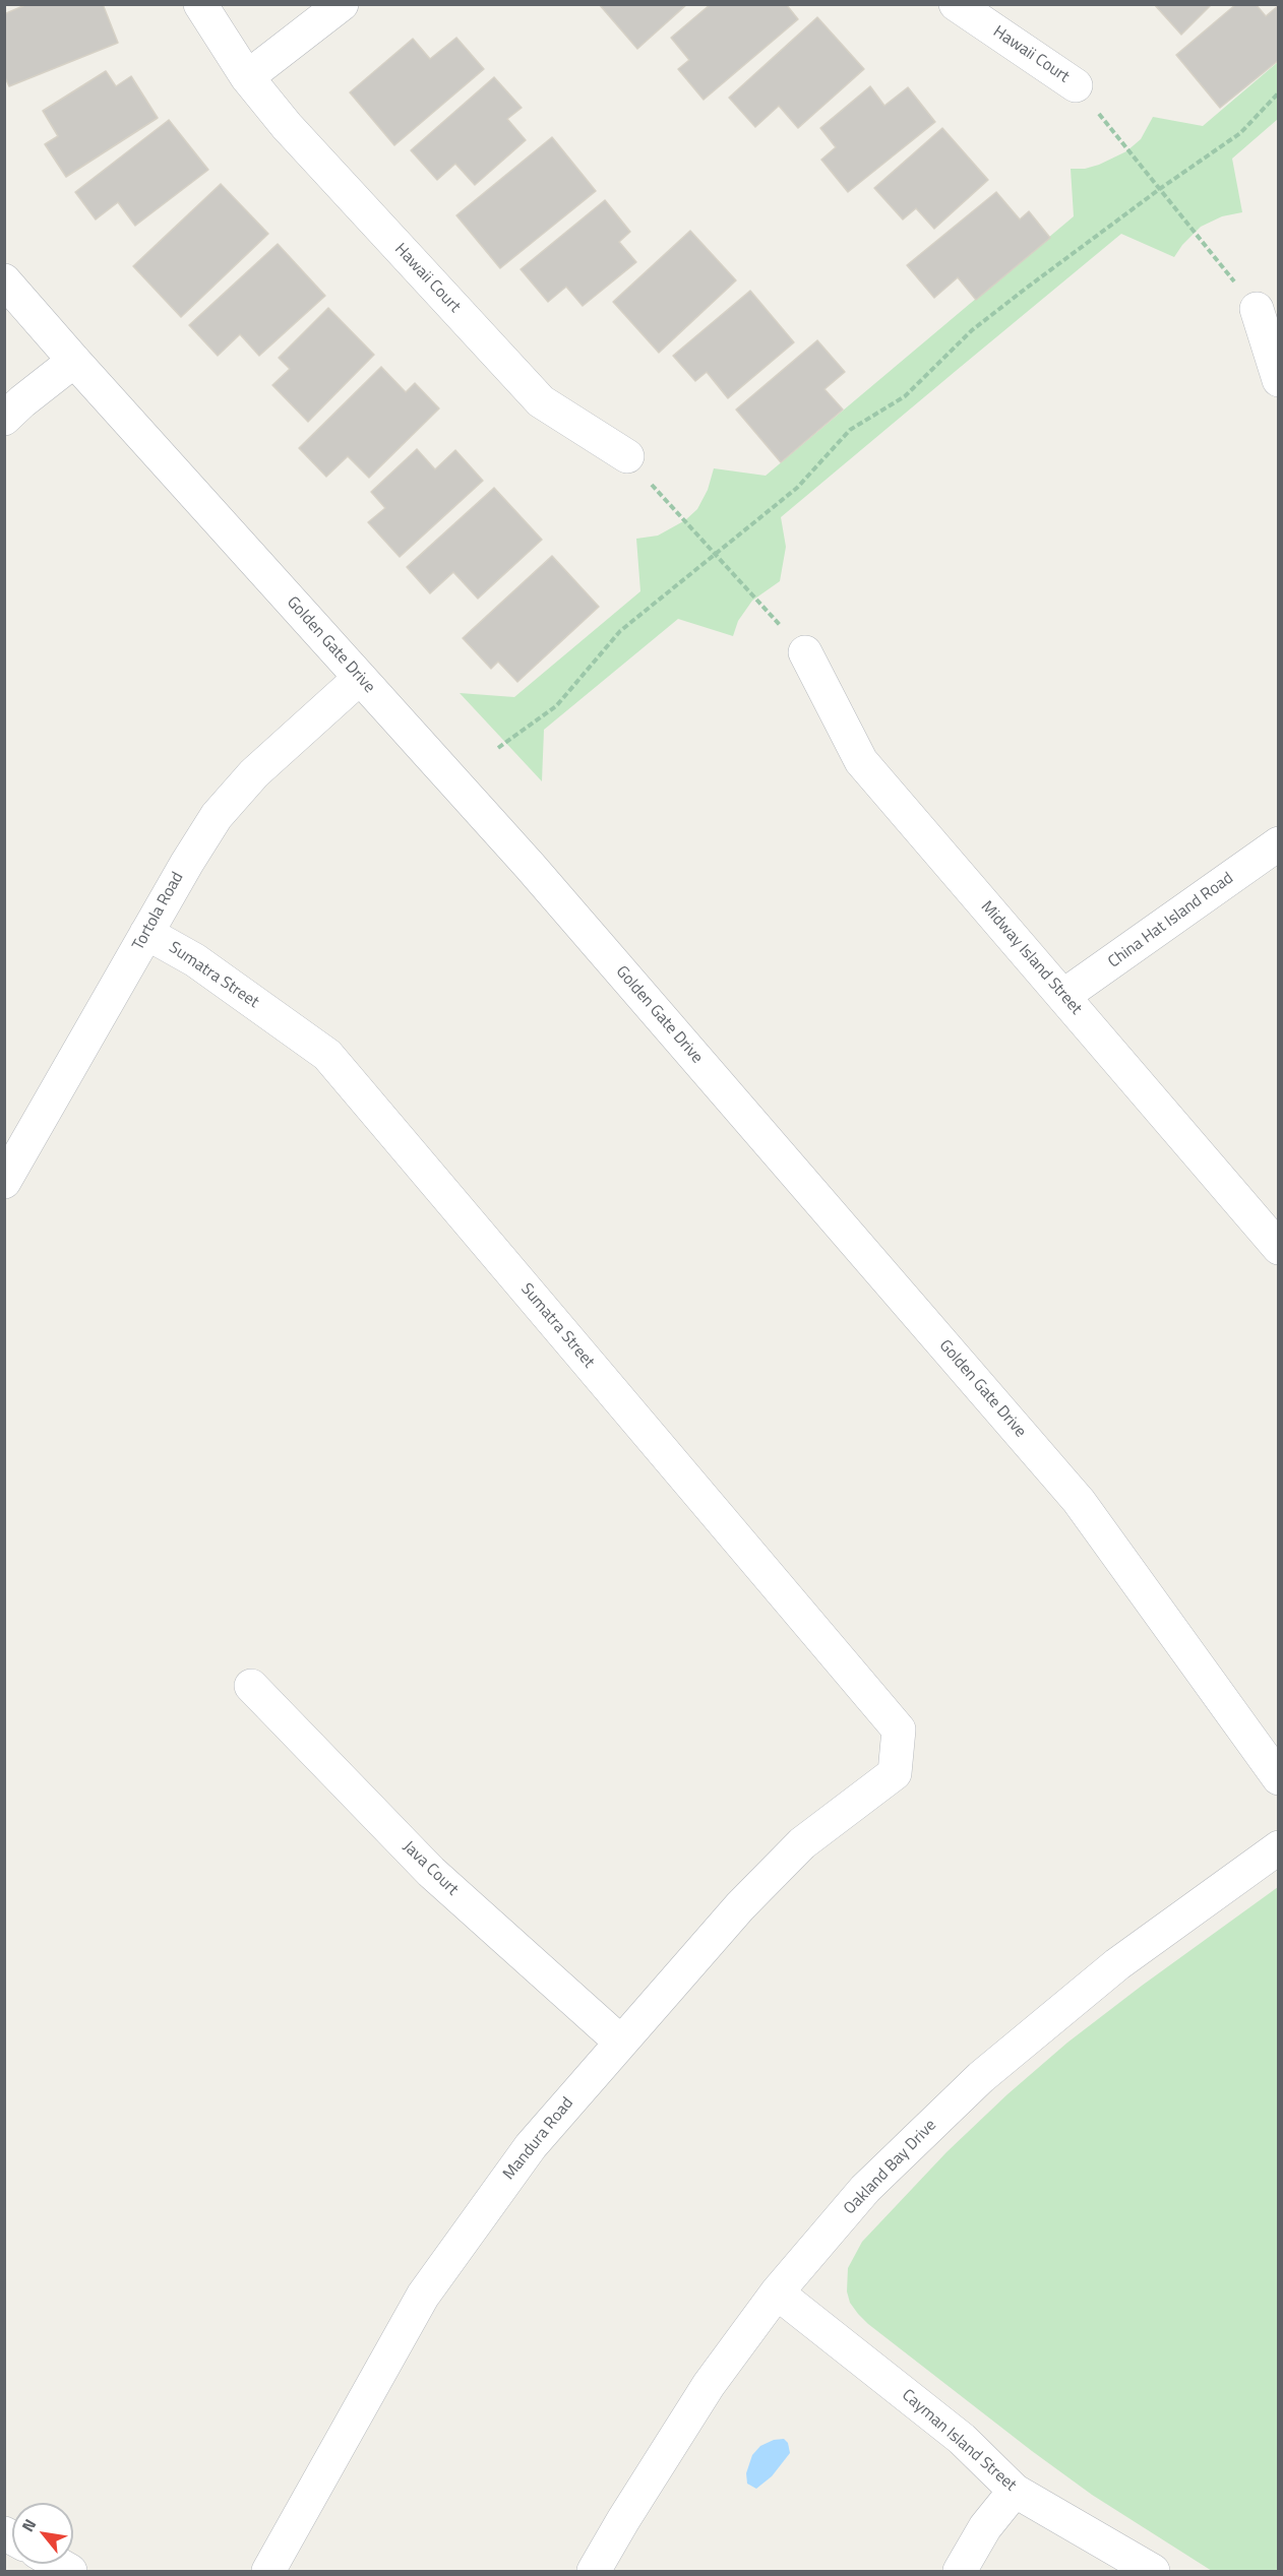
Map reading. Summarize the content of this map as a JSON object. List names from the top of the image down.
{
  "streets": {
    "street": [
      "Hawaii Court",
      "Golden Gate Drive",
      "Tortola Road",
      "China Hat Island Road",
      "Midway Island Street",
      "Sumatra Street",
      "Java Court",
      "Mandura Road",
      "Oakland Bay Drive",
      "Cayman Island Street"
    ]
  },
  "crossings": [
    ["Golden Gate Drive", "Tortola Road"],
    ["Tortola Road", "Sumatra Street"],
    ["China Hat Island Road", "Midway Island Street"],
    ["Sumatra Street", "Mandura Road"],
    ["Java Court", "Mandura Road"],
    ["Oakland Bay Drive", "Cayman Island Street"]
  ],
  "north": "top left"
}
